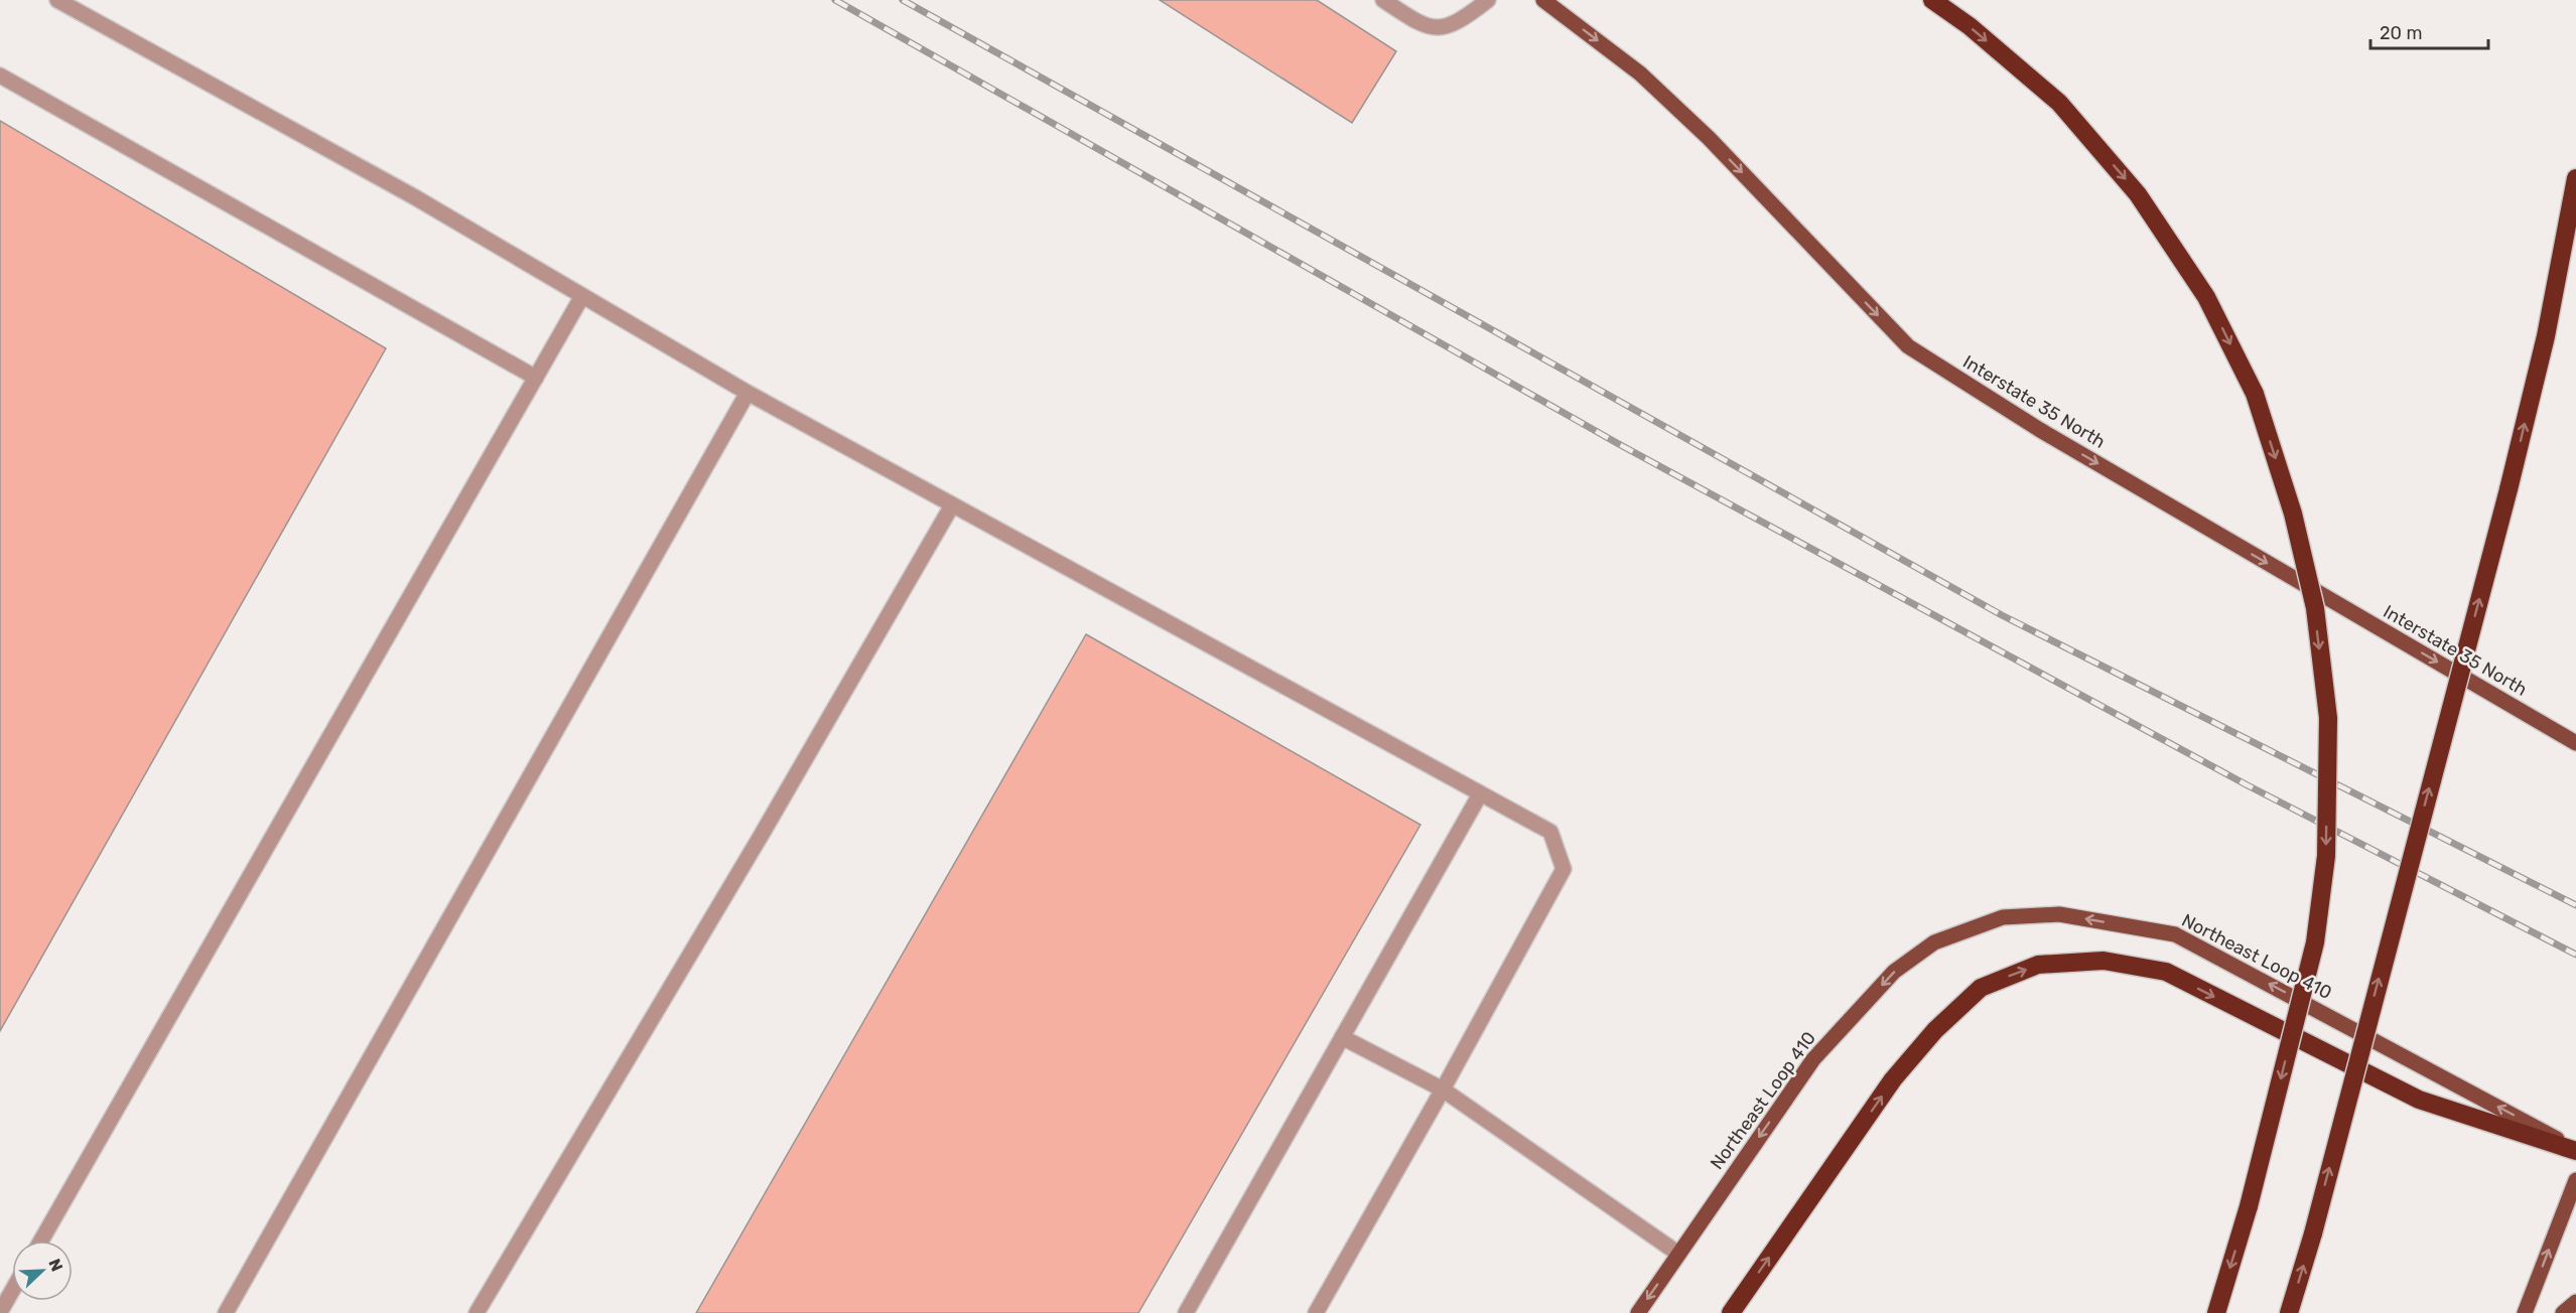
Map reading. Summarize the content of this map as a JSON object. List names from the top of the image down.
{
  "streets": {
    "main road": ["Interstate 35 North", "Northeast Loop 410"]
  },
  "one_way": ["Interstate 35 North", "Northeast Loop 410"],
  "scale_bar": "20 m",
  "north": "top right"
}
